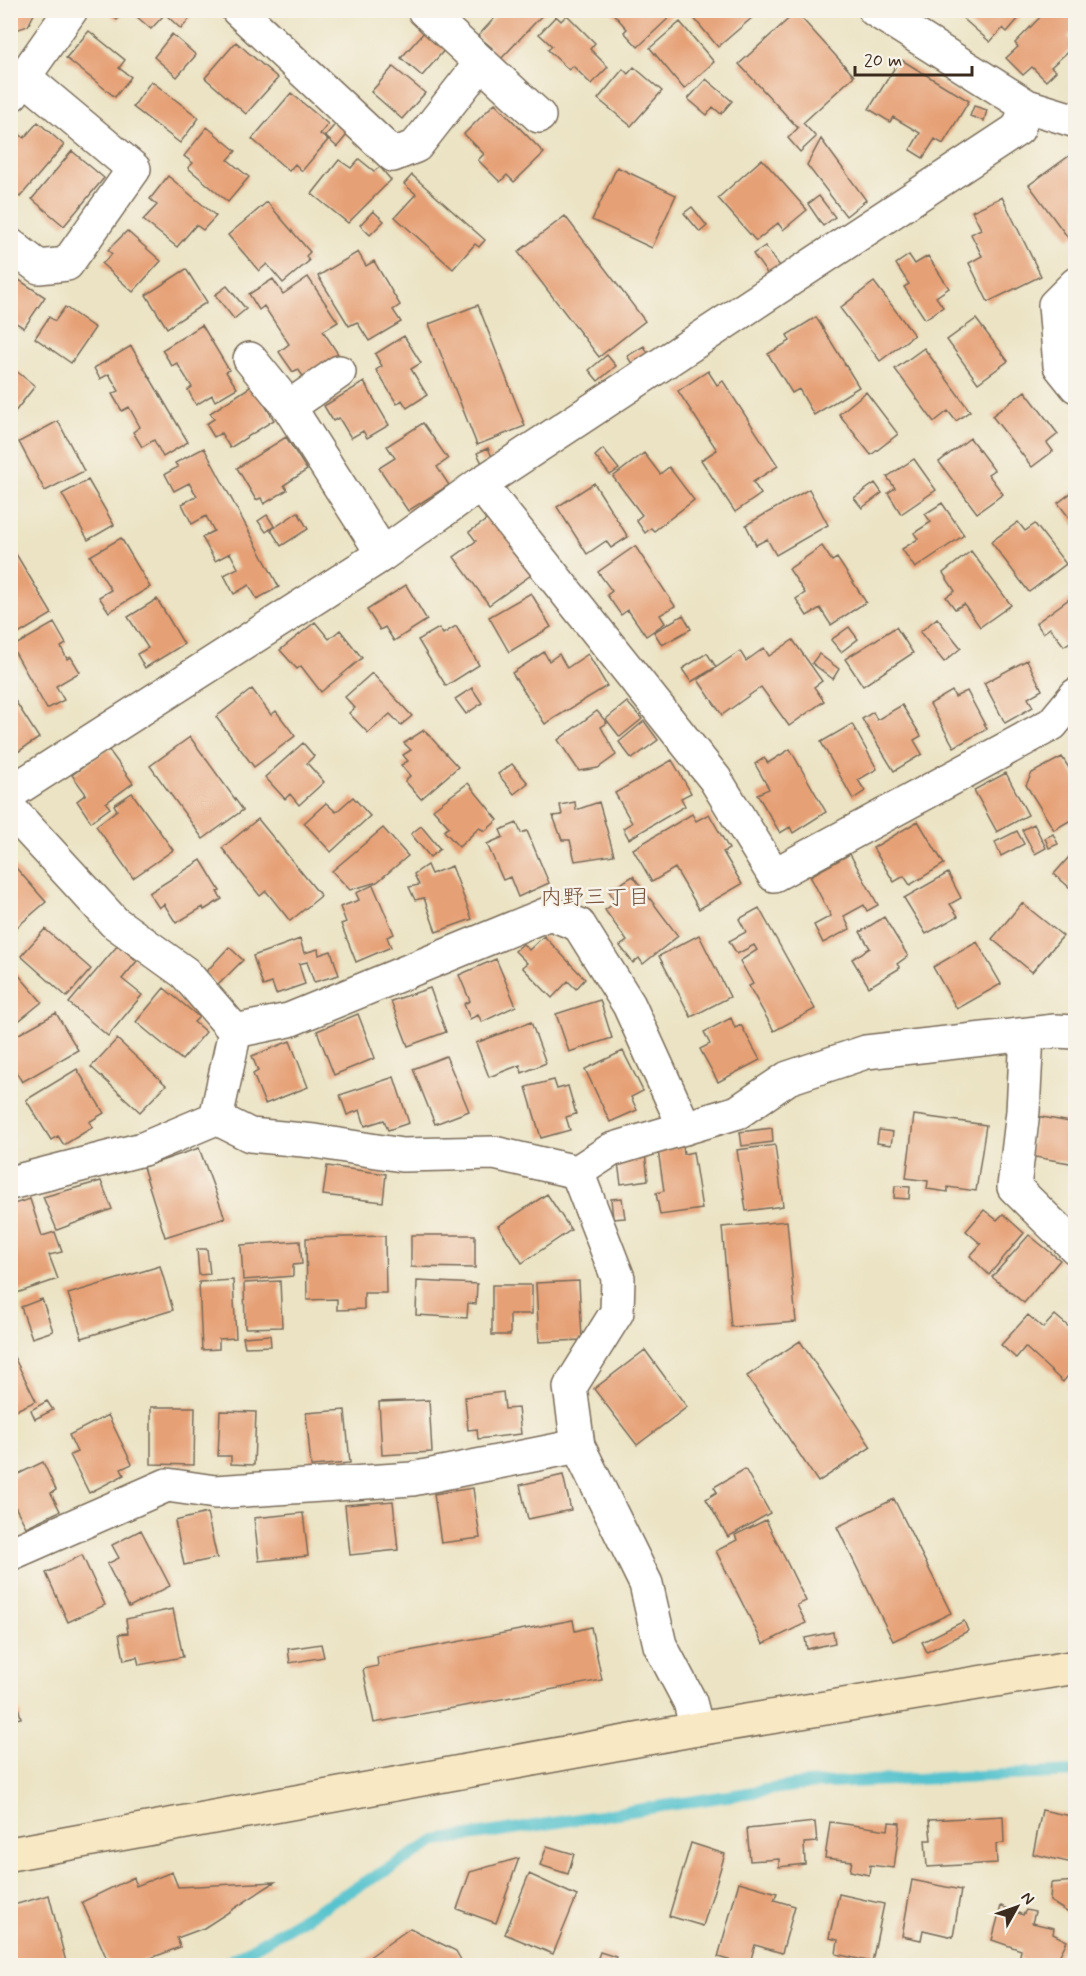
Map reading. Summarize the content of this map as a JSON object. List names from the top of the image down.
{
  "districts": ["内野三丁目"],
  "scale_bar": "20 m",
  "north": "top right"
}
